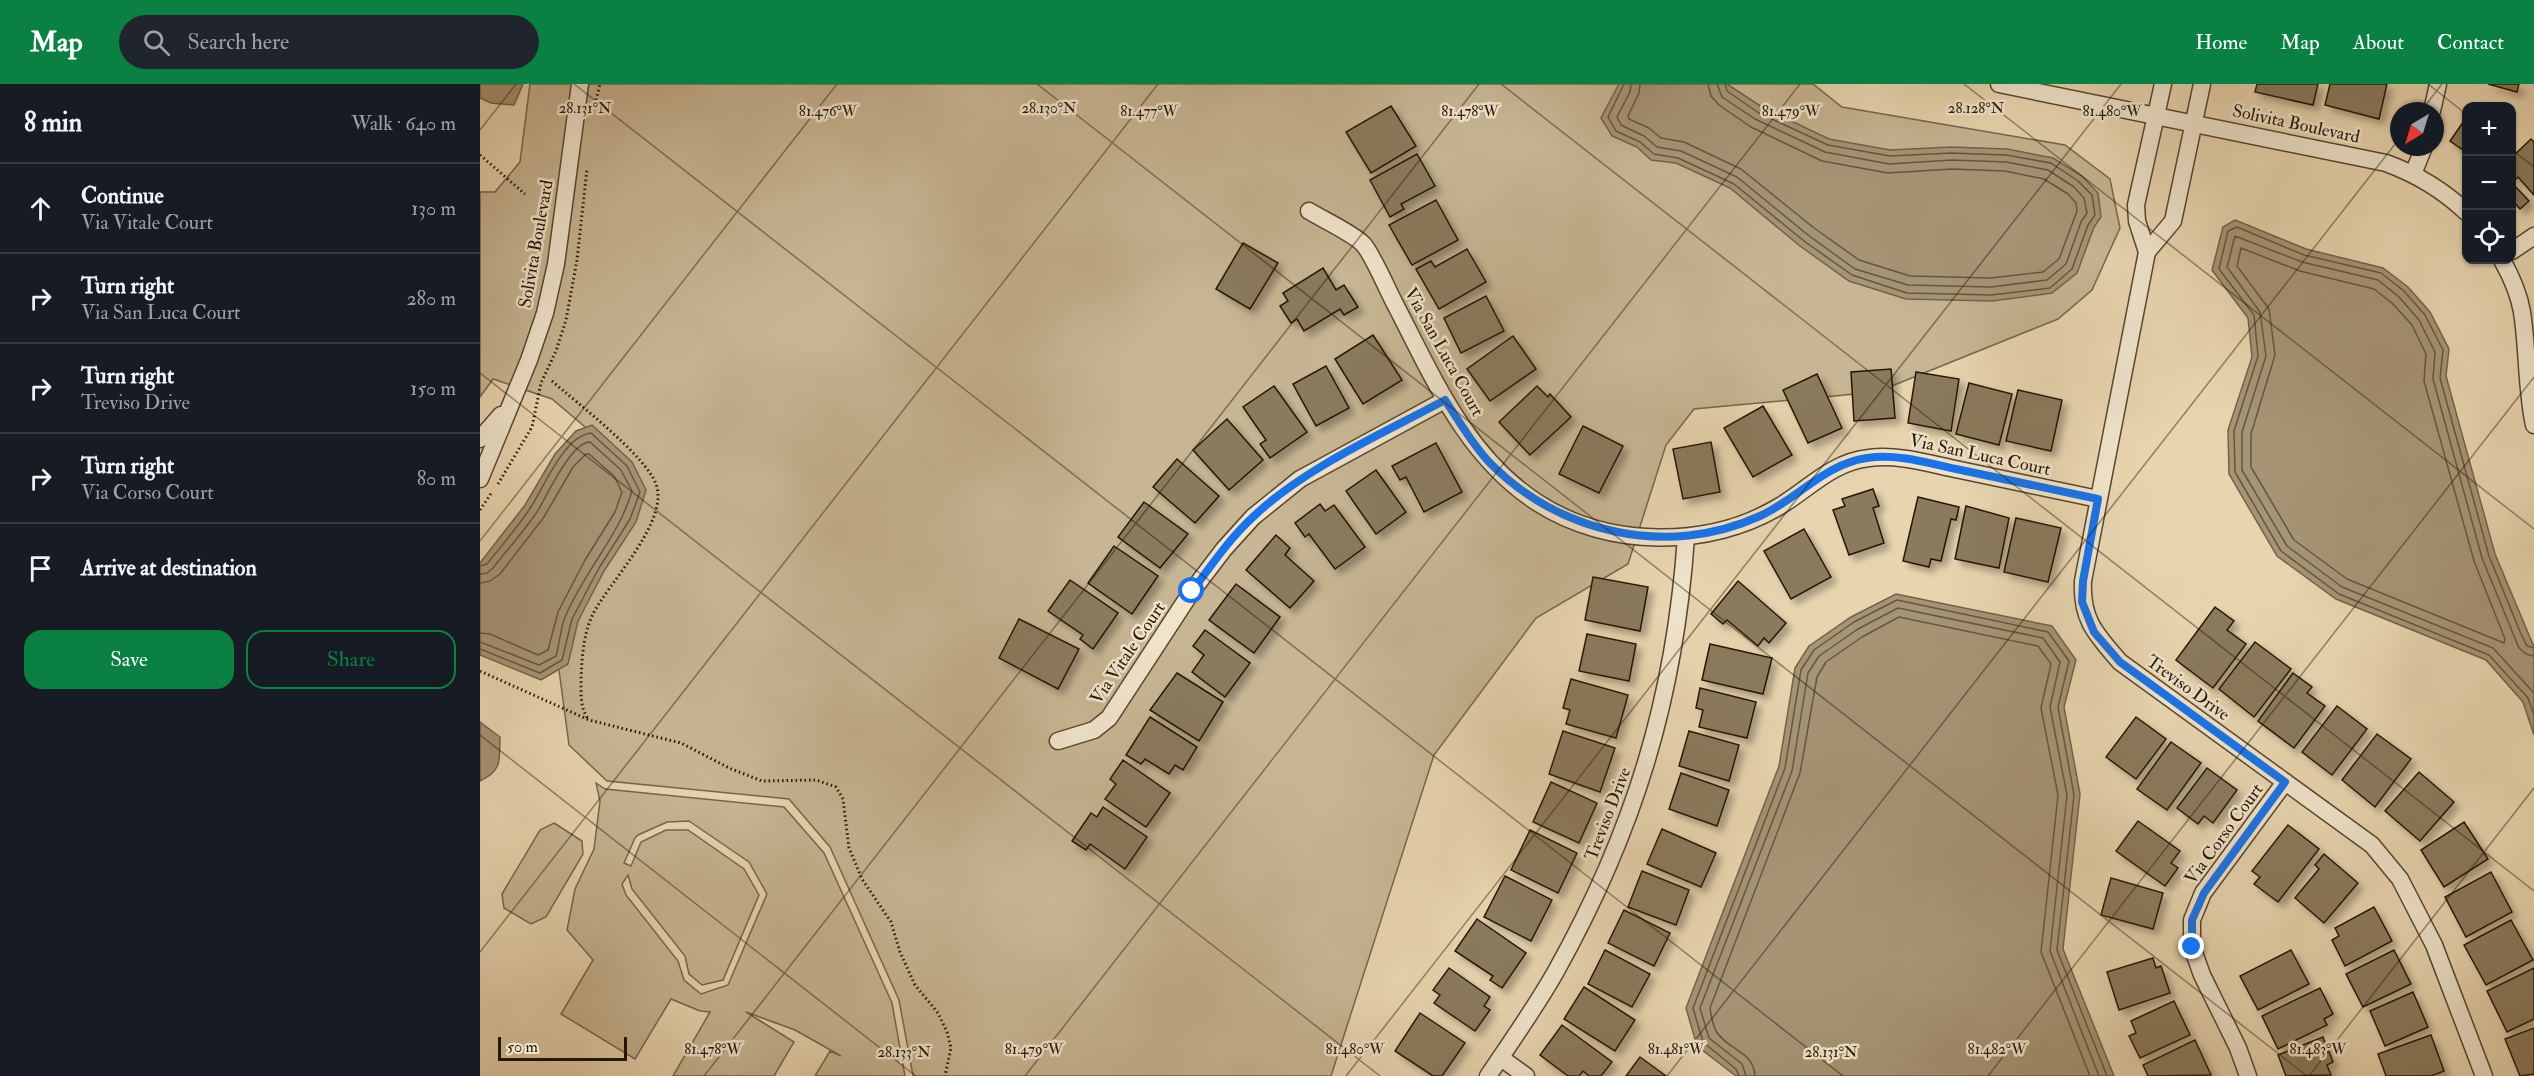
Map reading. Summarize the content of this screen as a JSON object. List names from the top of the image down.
{
  "streets": {
    "street": [
      "Solivita Boulevard",
      "Via San Luca Court",
      "Via Vitale Court",
      "Treviso Drive",
      "Via Corso Court"
    ]
  },
  "crossings": [
    ["Solivita Boulevard", "Treviso Drive"],
    ["Via San Luca Court", "Via Vitale Court"],
    ["Via San Luca Court", "Treviso Drive"],
    ["Treviso Drive", "Via Corso Court"]
  ],
  "scale_bar": "50 m",
  "north": "bottom left",
  "page": {
    "header": "Map",
    "search": "Search here",
    "nav": [
      "Home",
      "Map",
      "About",
      "Contact"
    ],
    "heading": ["8 min", "Walk · 640 m"],
    "map_buttons": ["+", "−"],
    "list": [
      ["Continue", "Via Vitale Court", "130 m"],
      ["Turn right", "Via San Luca Court", "280 m"],
      ["Turn right", "Treviso Drive", "150 m"],
      ["Turn right", "Via Corso Court", "80 m"],
      "Arrive at destination"
    ],
    "buttons": ["Save", "Share"],
    "scale": "50 m"
  },
  "coordinates": [
    "28.131°N",
    "28.130°N",
    "28.128°N",
    "81.476°W",
    "81.477°W",
    "81.478°W",
    "81.479°W",
    "81.480°W",
    "81.481°W",
    "81.482°W",
    "81.483°W",
    "28.133°N"
  ]
}
